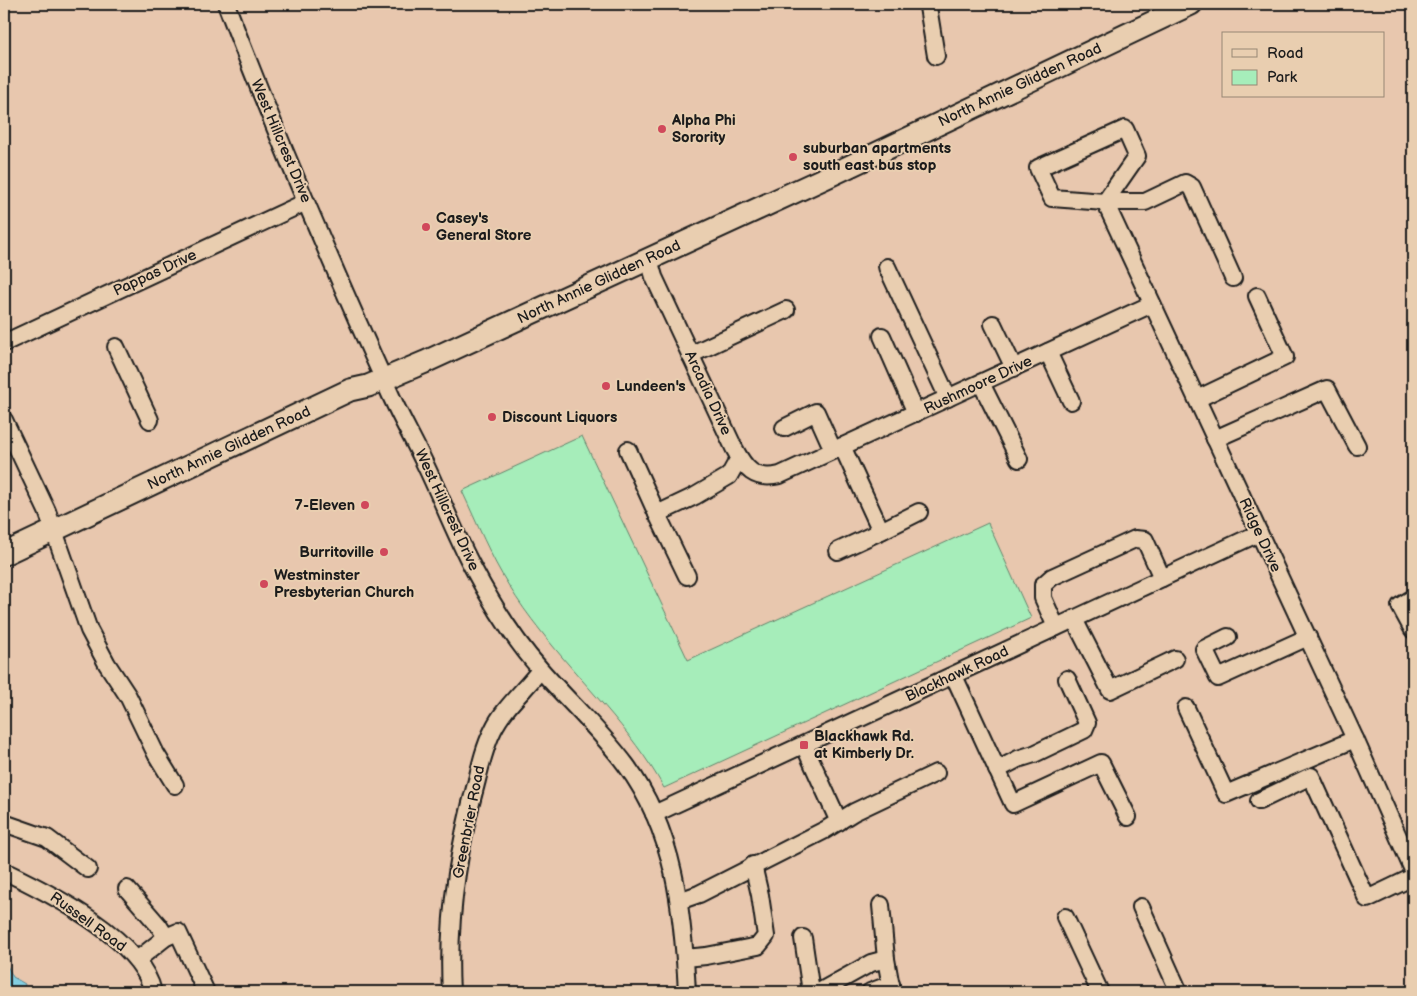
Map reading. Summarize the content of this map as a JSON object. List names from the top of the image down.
{
  "streets": {
    "main road": ["North Annie Glidden Road"],
    "street": [
      "West Hillcrest Drive",
      "Pappas Drive",
      "Rushmoore Drive",
      "Arcadia Drive",
      "Ridge Drive",
      "Blackhawk Road",
      "Greenbrier Road",
      "Russell Road"
    ]
  },
  "crossings": [
    ["North Annie Glidden Road", "West Hillcrest Drive"],
    ["North Annie Glidden Road", "Arcadia Drive"],
    ["West Hillcrest Drive", "Pappas Drive"],
    ["West Hillcrest Drive", "Blackhawk Road"],
    ["West Hillcrest Drive", "Greenbrier Road"],
    ["Rushmoore Drive", "Arcadia Drive"],
    ["Rushmoore Drive", "Ridge Drive"],
    ["Ridge Drive", "Blackhawk Road"]
  ],
  "places": {
    "other": [
      "Alpha Phi Sorority",
      "suburban apartments south east bus stop",
      "Casey's General Store",
      "Lundeen's",
      "Discount Liquors",
      "7-Eleven",
      "Burritoville",
      "Westminster Presbyterian Church"
    ],
    "transit": ["Blackhawk Rd. at Kimberly Dr."]
  },
  "legend": ["Road", "Park"]
}
